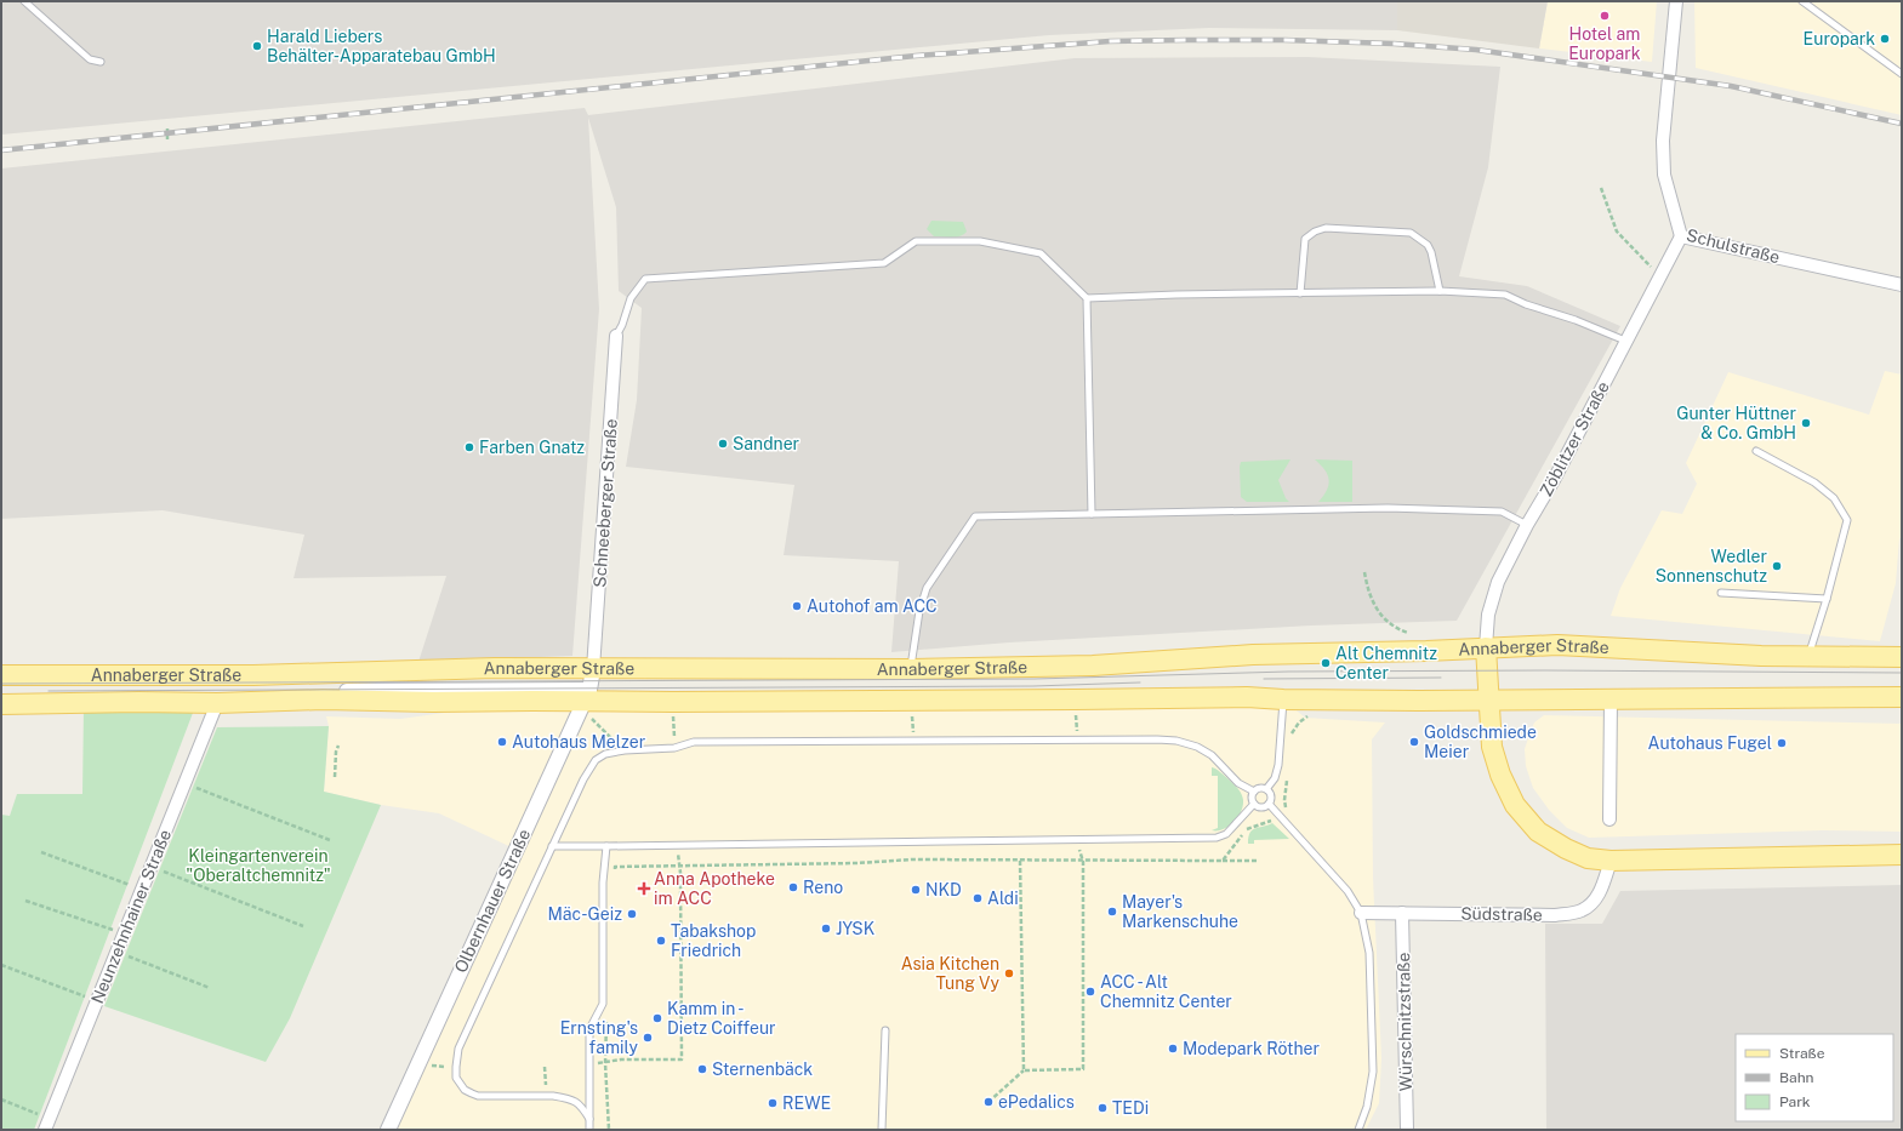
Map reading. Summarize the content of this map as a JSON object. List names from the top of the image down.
{
  "streets": {
    "main road": ["Annaberger Straße"],
    "street": [
      "Schulstraße",
      "Zöblitzer Straße",
      "Schneeberger Straße",
      "Olbernhauer Straße",
      "Südstraße",
      "Neunzehnhainer Straße",
      "Würschnitzstraße"
    ]
  },
  "crossings": [
    ["Schulstraße", "Zöblitzer Straße"],
    ["Zöblitzer Straße", "Annaberger Straße"],
    ["Schneeberger Straße", "Annaberger Straße"],
    ["Schneeberger Straße", "Olbernhauer Straße"],
    ["Annaberger Straße", "Olbernhauer Straße"],
    ["Annaberger Straße", "Neunzehnhainer Straße"],
    ["Südstraße", "Würschnitzstraße"]
  ],
  "parks": ["Kleingartenverein \"Oberaltchemnitz\""],
  "places": {
    "other": [
      "Hotel am Europark",
      "Europark",
      "Harald Liebers Behälter-Apparatebau GmbH",
      "Gunter Hüttner & Co. GmbH",
      "Sandner",
      "Farben Gnatz",
      "Wedler Sonnenschutz",
      "Autohof am ACC",
      "Alt Chemnitz Center",
      "Autohaus Melzer",
      "Goldschmiede Meier",
      "Autohaus Fugel",
      "Reno",
      "NKD",
      "Aldi",
      "Mayer's Markenschuhe",
      "Mäc-Geiz",
      "JYSK",
      "Tabakshop Friedrich",
      "Asia Kitchen Tung Vy",
      "ACC - Alt Chemnitz Center",
      "Kamm in - Dietz Coiffeur",
      "Ernsting's family",
      "Modepark Röther",
      "Sternenbäck",
      "ePedalics",
      "REWE",
      "TEDi"
    ],
    "health": ["Anna Apotheke im ACC"]
  },
  "legend": ["Straße", "Bahn", "Park"]
}
